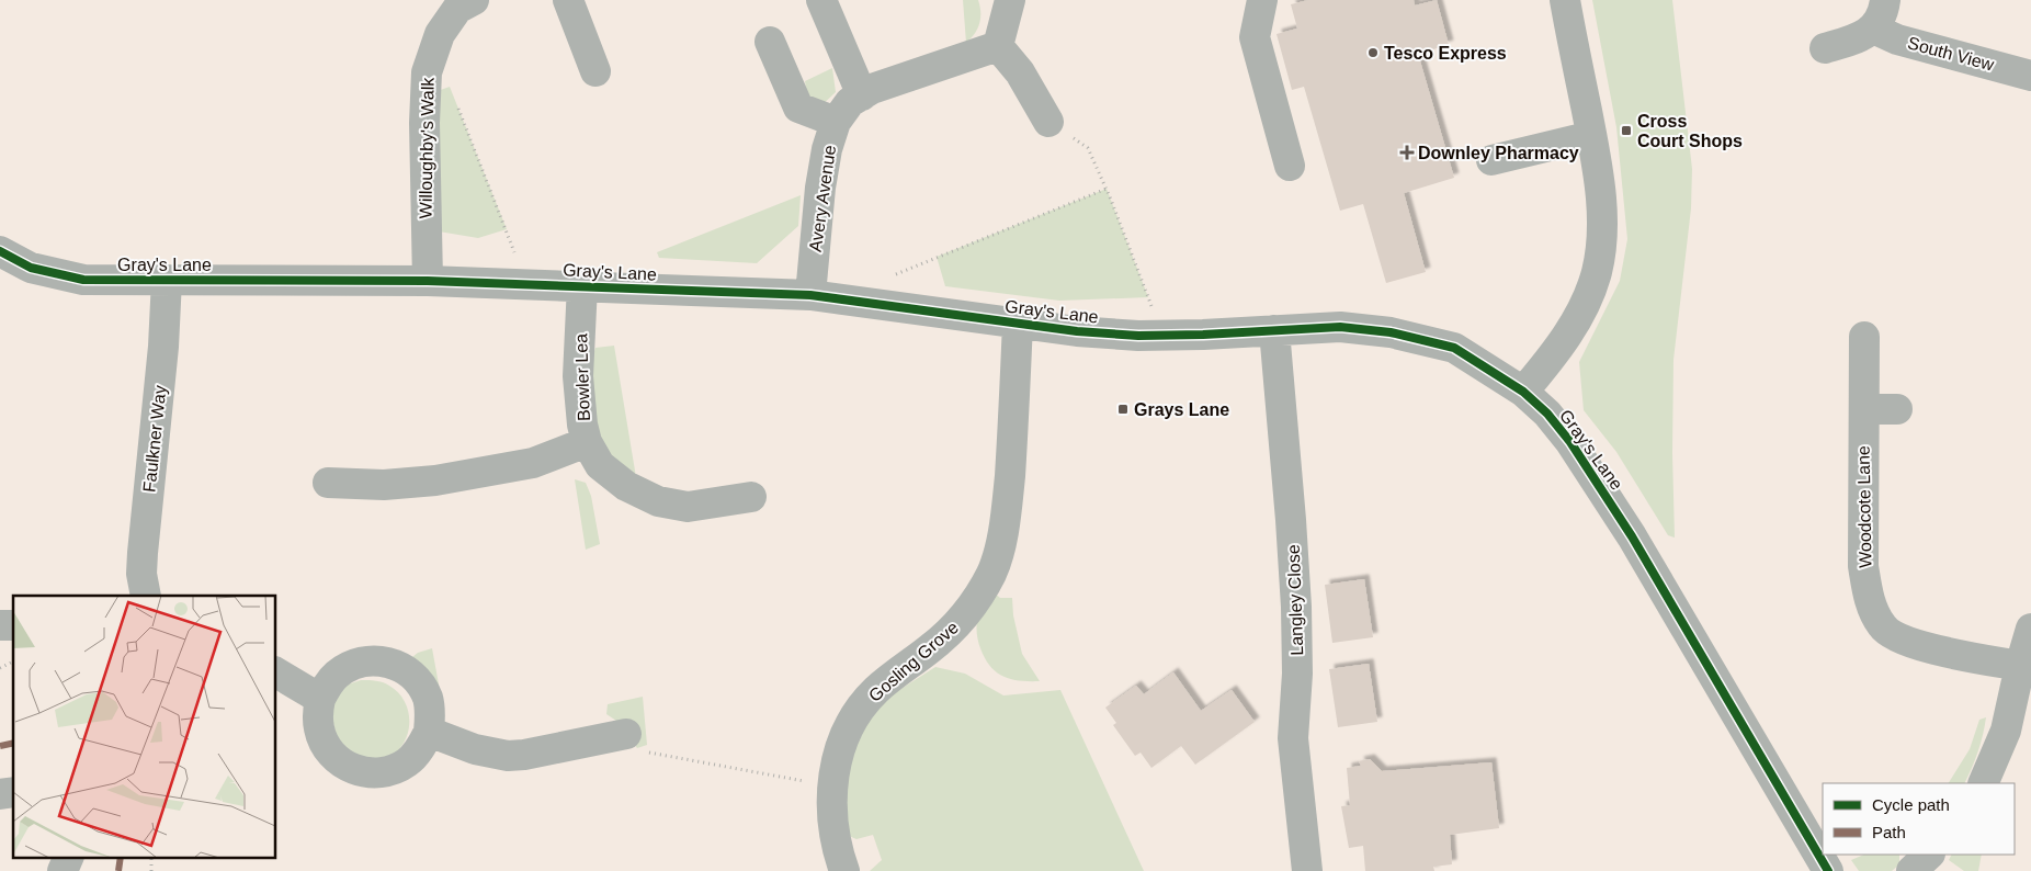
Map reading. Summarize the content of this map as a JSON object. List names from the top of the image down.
{
  "streets": {
    "street": [
      "South View",
      "Willoughby's Walk",
      "Avery Avenue",
      "Gray's Lane",
      "Bowler Lea",
      "Faulkner Way",
      "Woodcote Lane",
      "Langley Close",
      "Gosling Grove"
    ]
  },
  "crossings": [
    ["Willoughby's Walk", "Gray's Lane"],
    ["Avery Avenue", "Gray's Lane"],
    ["Gray's Lane", "Bowler Lea"],
    ["Gray's Lane", "Faulkner Way"],
    ["Gray's Lane", "Langley Close"],
    ["Gray's Lane", "Gosling Grove"]
  ],
  "places": {
    "other": ["Tesco Express"],
    "transit": ["Cross Court Shops", "Grays Lane"],
    "health": ["Downley Pharmacy"]
  },
  "legend": ["Cycle path", "Path"]
}
